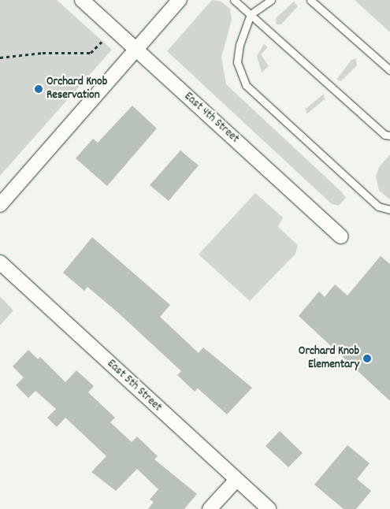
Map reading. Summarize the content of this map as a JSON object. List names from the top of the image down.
{
  "streets": {
    "street": ["East 4th Street", "East 5th Street"]
  },
  "places": ["Orchard Knob Reservation", "Orchard Knob Elementary"]
}
